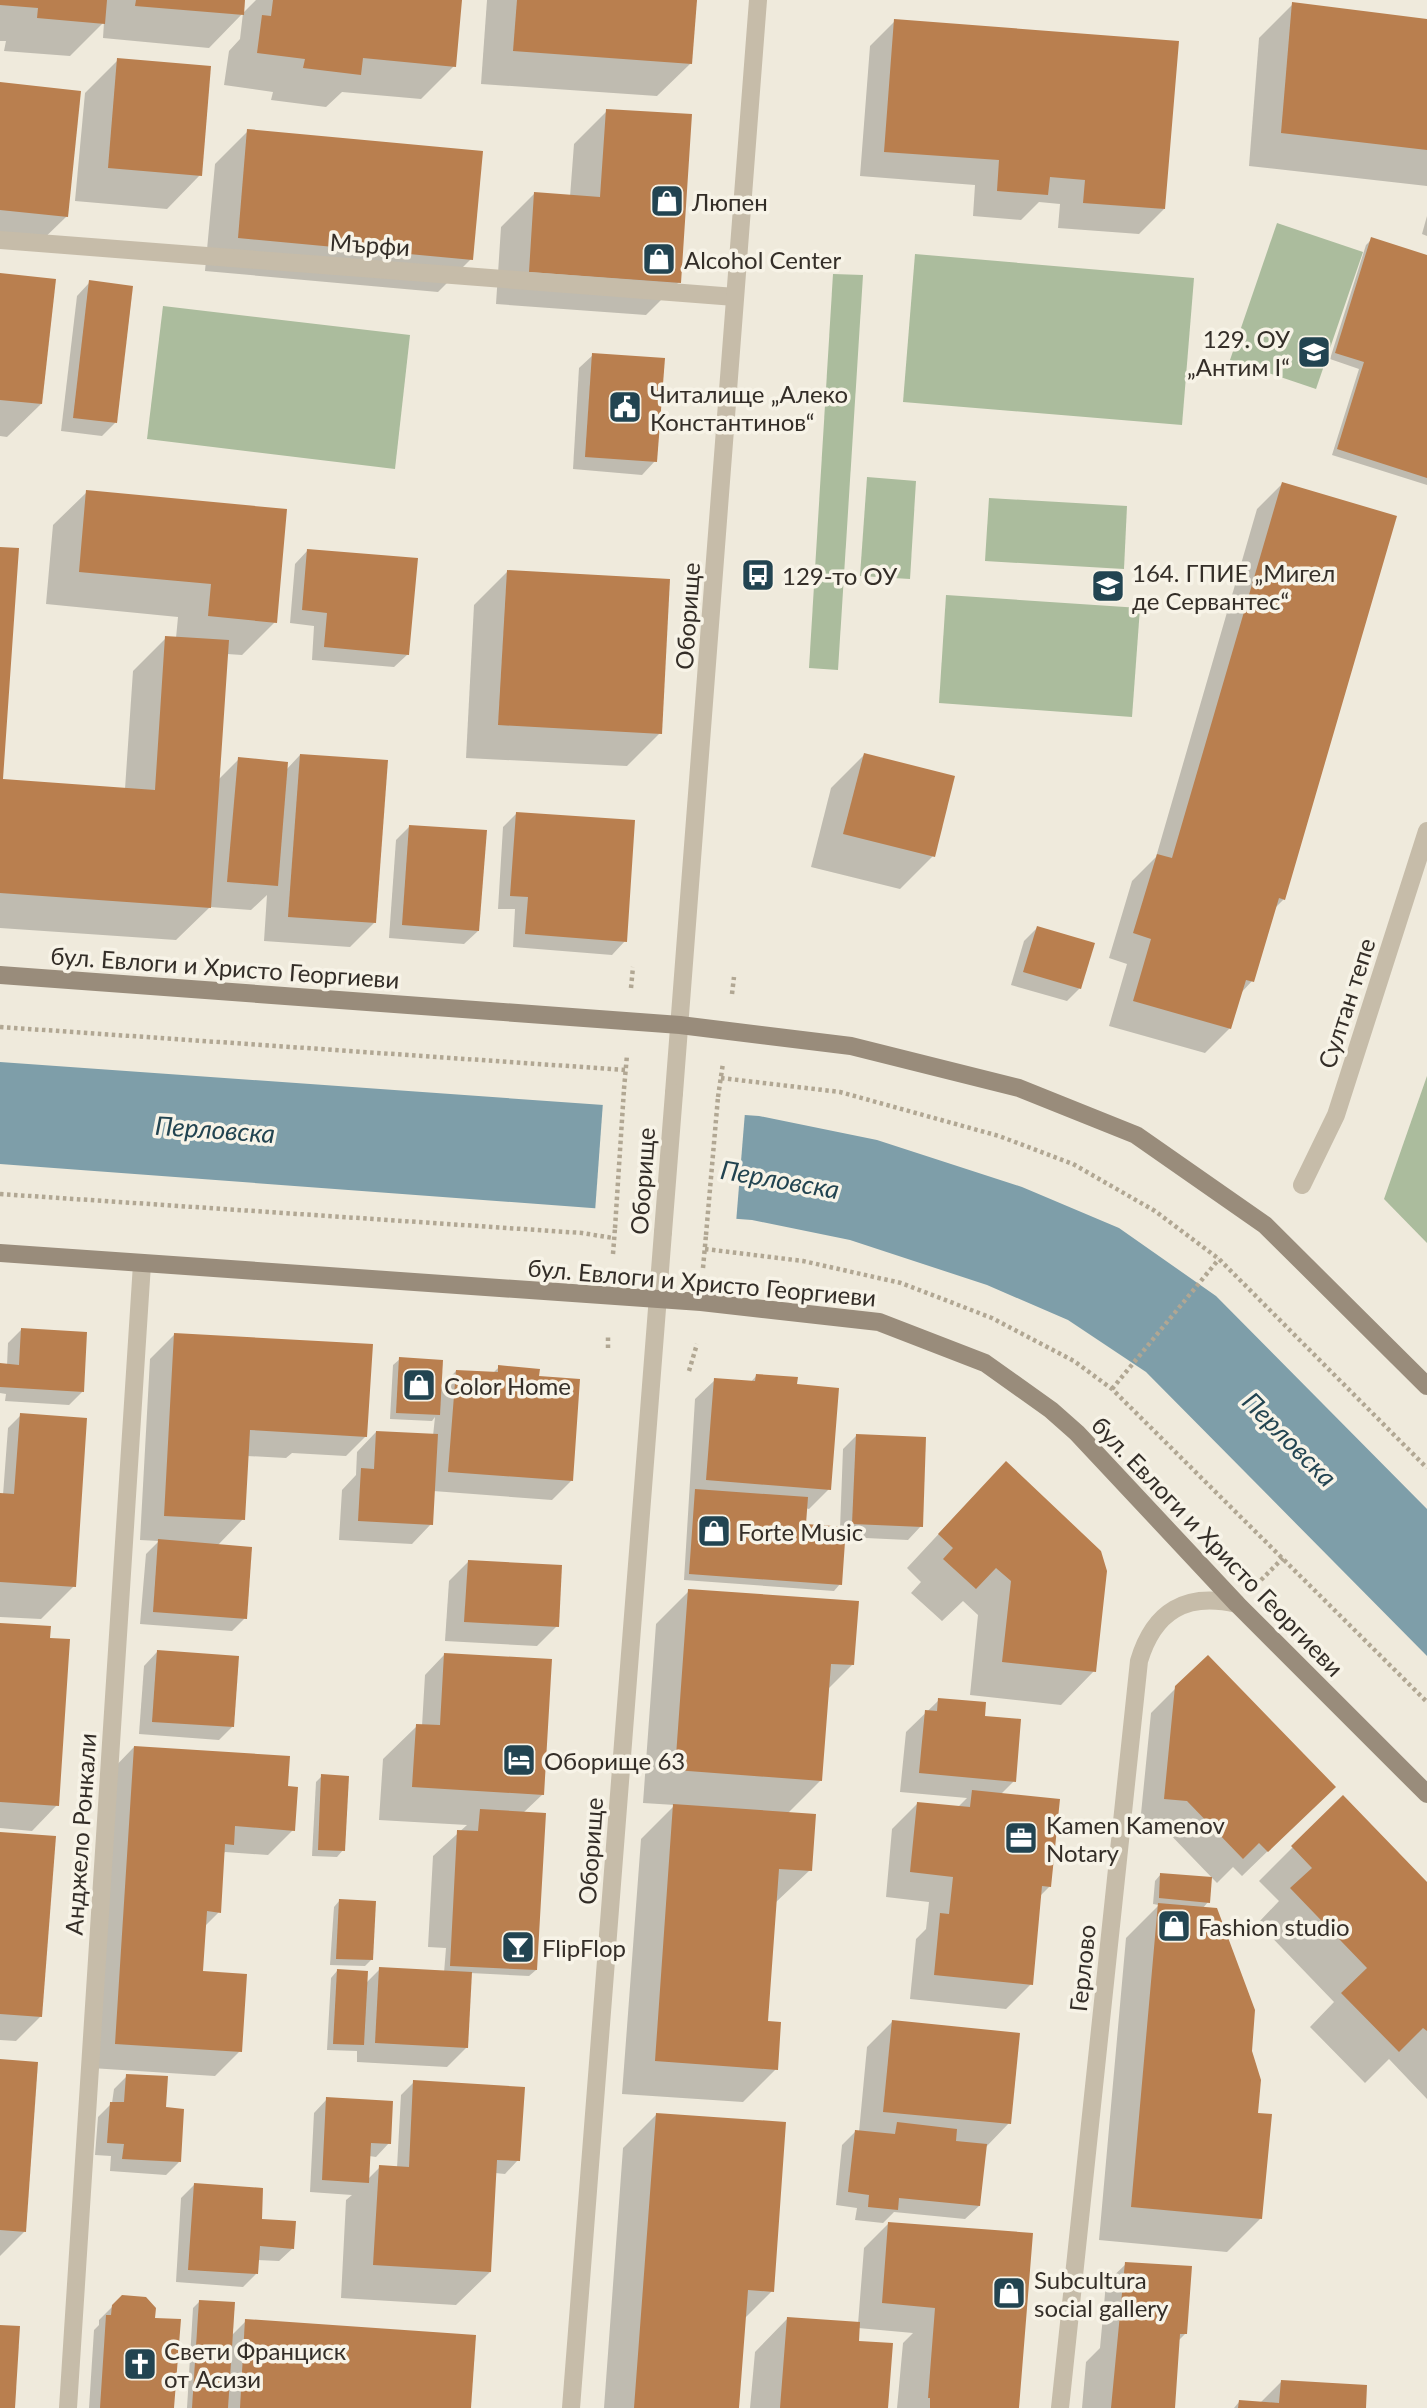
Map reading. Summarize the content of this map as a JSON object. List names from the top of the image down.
{
  "streets": {
    "main road": ["бул. Евлоги и Христо Георгиеви"],
    "street": [
      "Мърфи",
      "Оборище",
      "Султан тепе",
      "Анджело Ронкали",
      "Герлово"
    ]
  },
  "crossings": [
    ["Мърфи", "Оборище"],
    ["Оборище", "бул. Евлоги и Христо Георгиеви"],
    ["бул. Евлоги и Христо Георгиеви", "Анджело Ронкали"],
    ["бул. Евлоги и Христо Георгиеви", "Герлово"]
  ],
  "water": ["Перловска"],
  "places": {
    "shop": [
      "Люпен",
      "Alcohol Center",
      "Color Home",
      "Forte Music",
      "Fashion studio",
      "Subcultura social gallery"
    ],
    "school or university": ["129. ОУ „Антим I“", "164. ГПИЕ „Мигел де Сервантес“"],
    "public building": ["Читалище „Алеко Константинов“"],
    "bus stop": ["129-то ОУ"],
    "hotel": ["Оборище 63"],
    "office": ["Kamen Kamenov Notary"],
    "bar": ["FlipFlop"],
    "church": ["Свети Франциск от Асизи"]
  }
}
